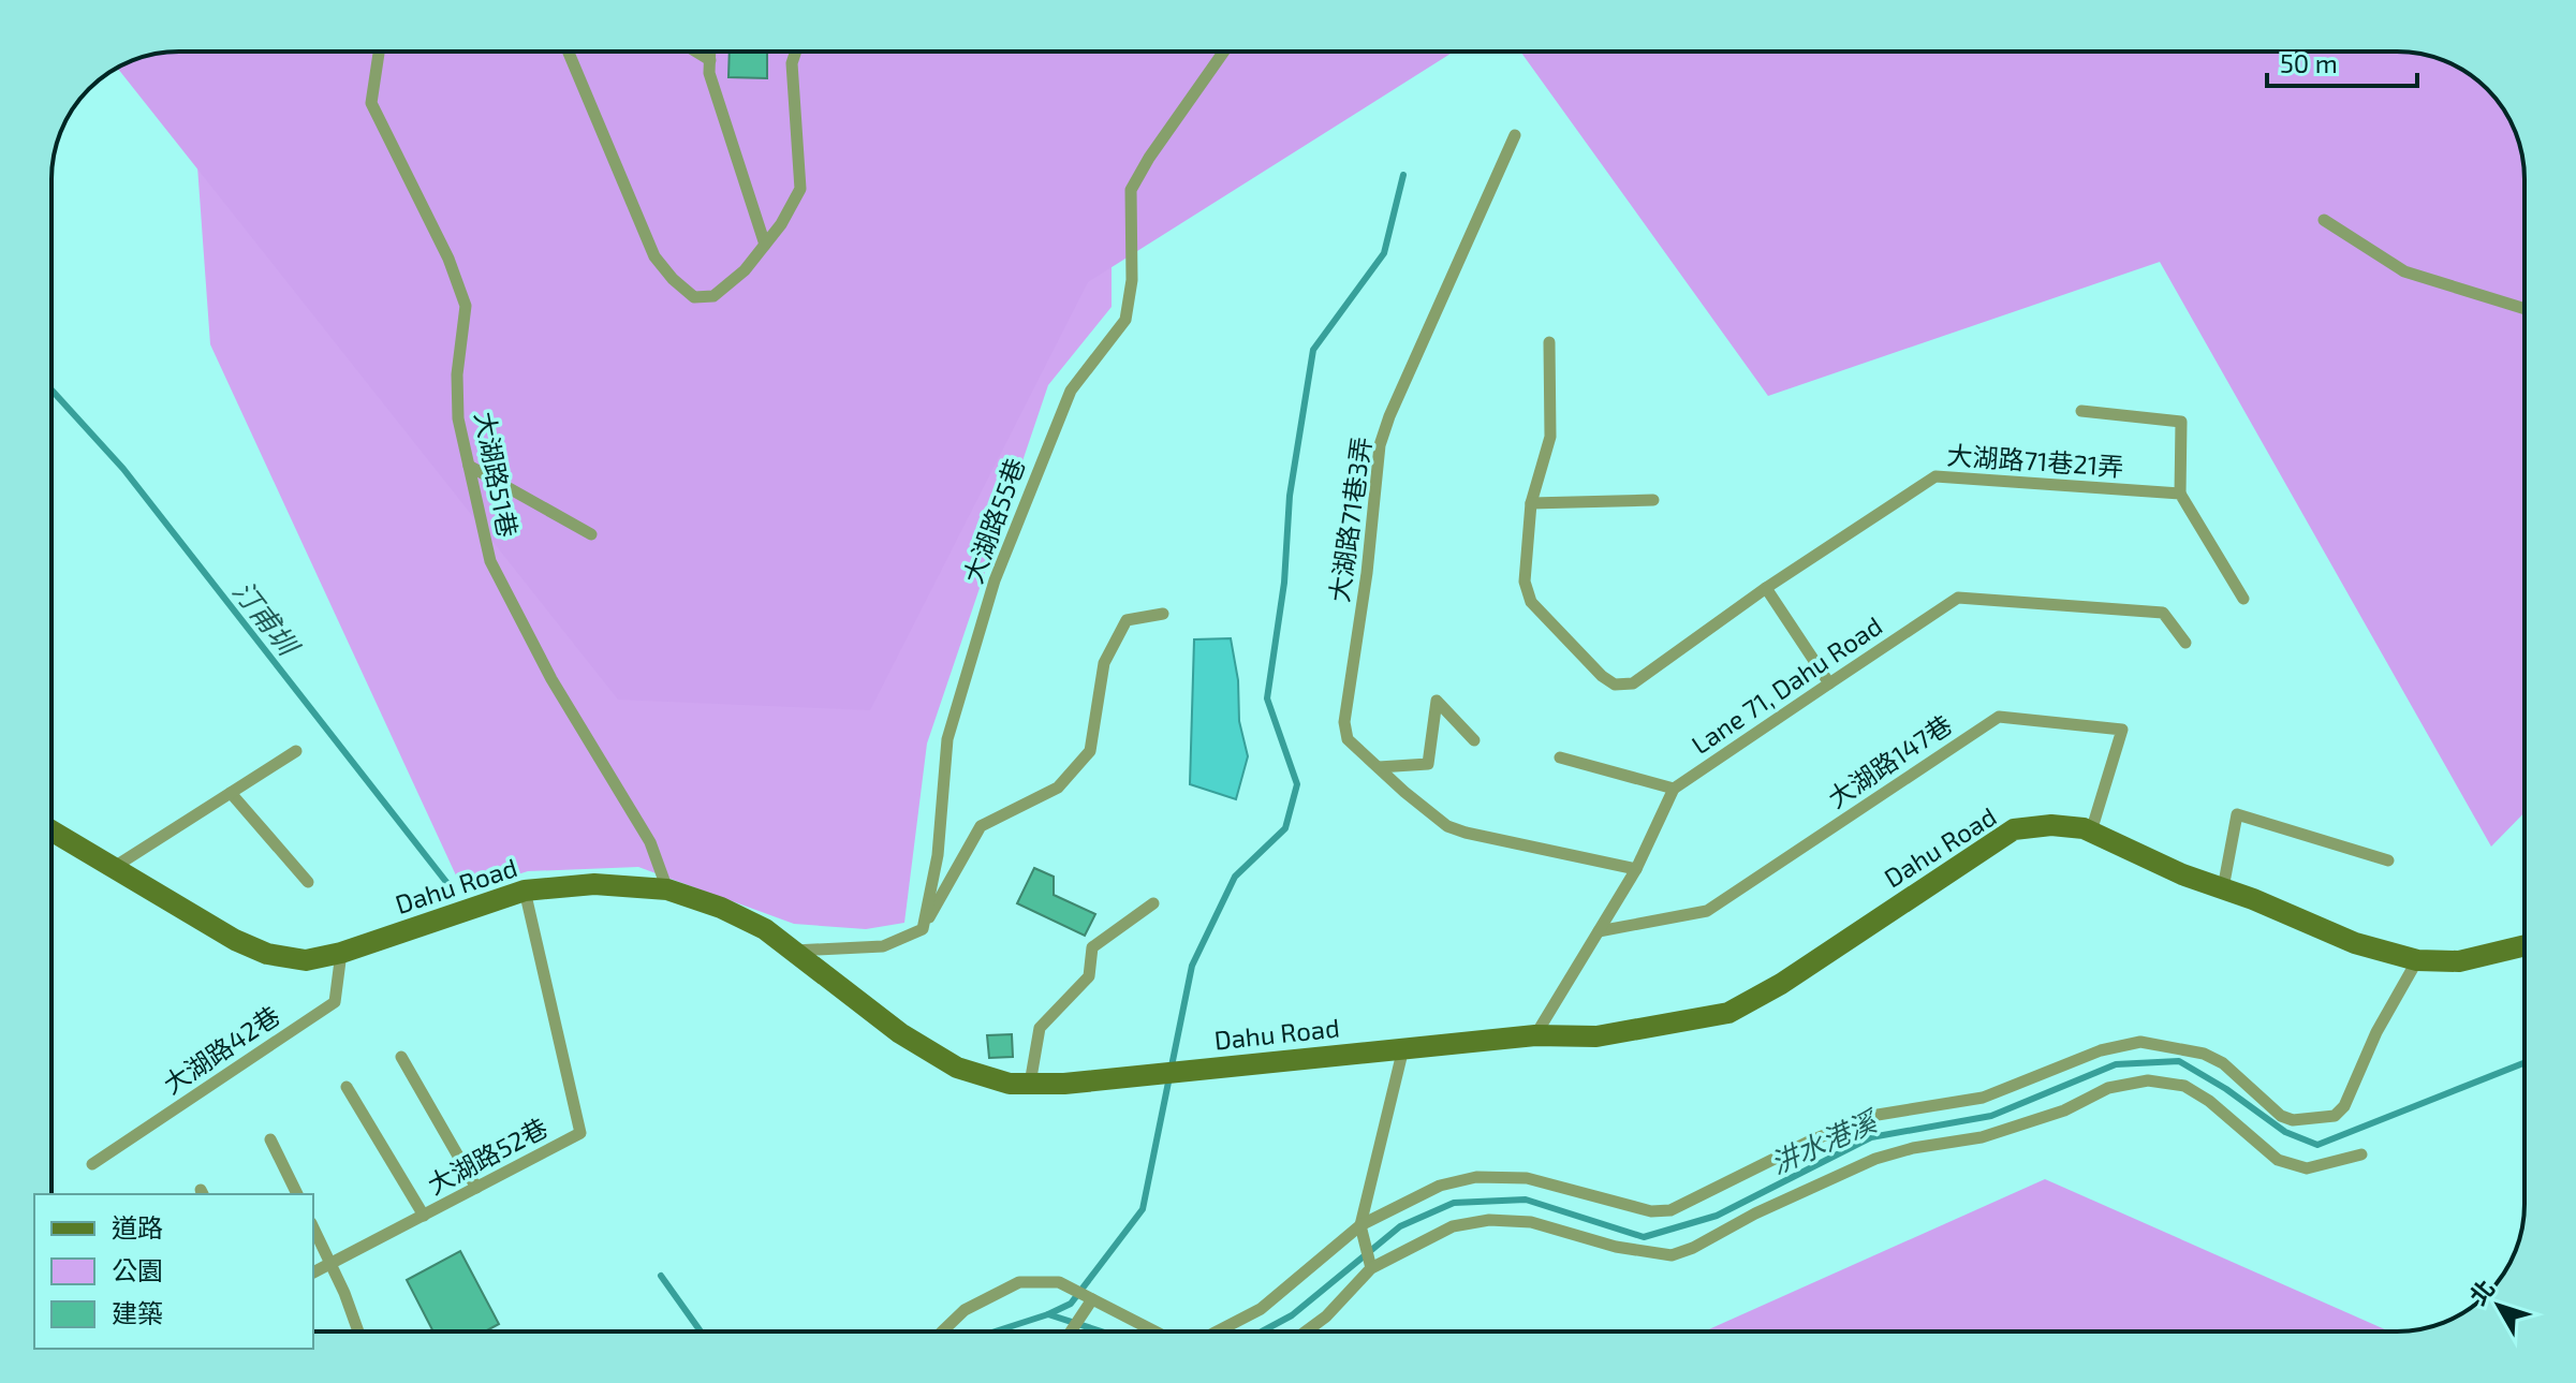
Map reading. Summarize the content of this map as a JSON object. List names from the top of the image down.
{
  "streets": {
    "street": ["Dahu Road"],
    "lane": [
      "大湖路71巷21弄",
      "大湖路51巷",
      "大湖路71巷3弄",
      "大湖路55巷",
      "Lane 71, Dahu Road",
      "大湖路147巷",
      "大湖路42巷",
      "大湖路52巷"
    ]
  },
  "crossings": [
    ["大湖路51巷", "Dahu Road"],
    ["大湖路147巷", "Dahu Road"],
    ["Dahu Road", "大湖路42巷"],
    ["Dahu Road", "大湖路52巷"]
  ],
  "water": ["汀甫圳", "汫水港溪"],
  "legend": ["道路", "公園", "建築"],
  "scale_bar": "50 m",
  "north": "top left"
}
